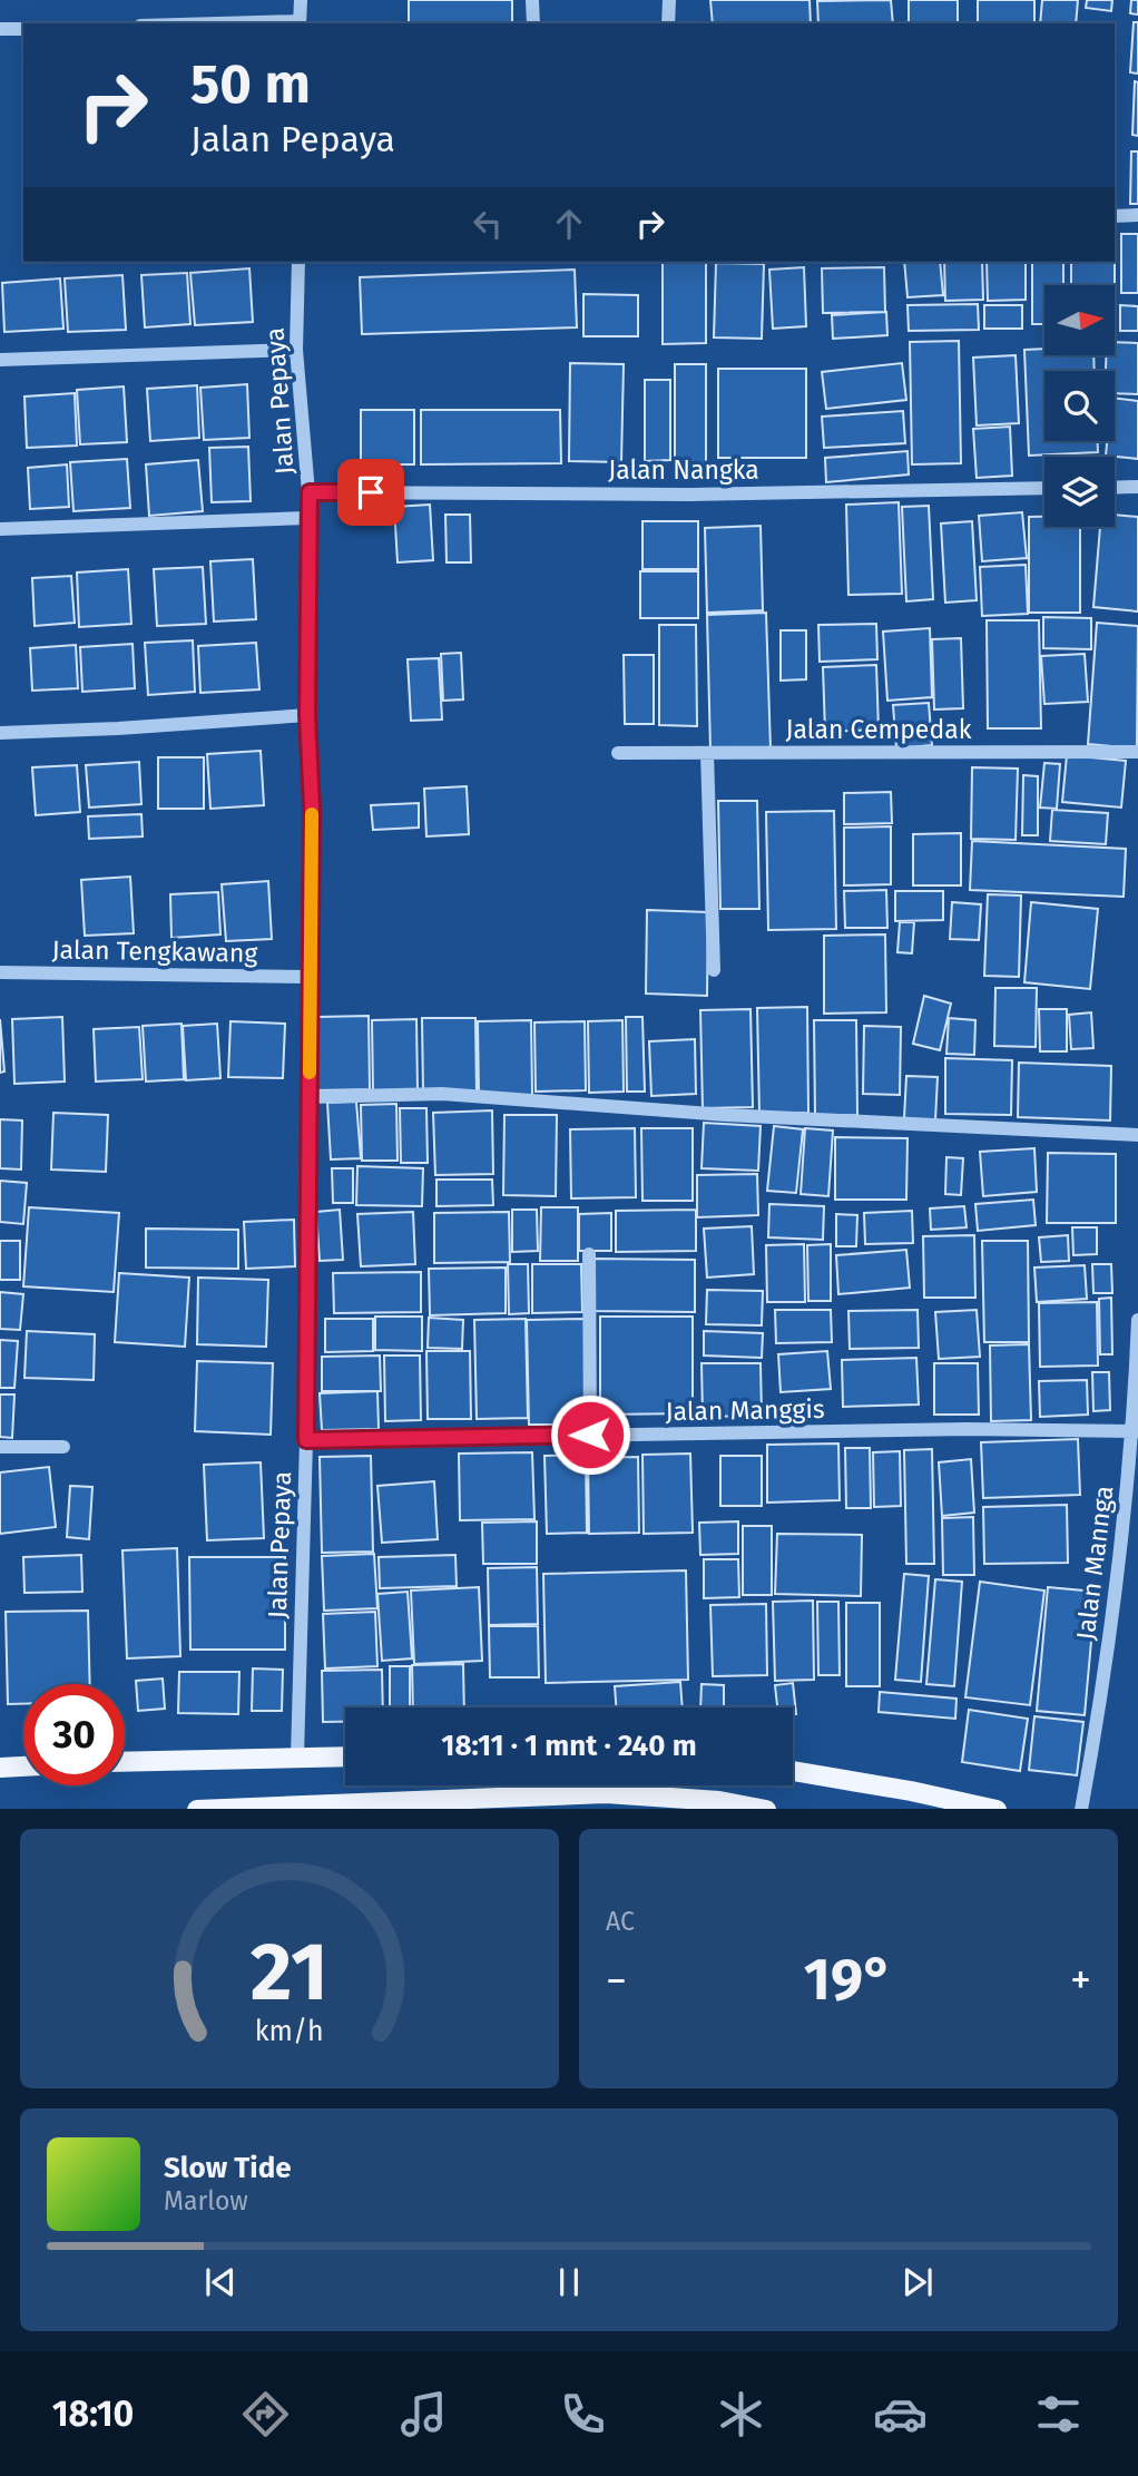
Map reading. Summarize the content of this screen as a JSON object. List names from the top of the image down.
{
  "streets": {
    "street": [
      "Jalan Pepaya",
      "Jalan Nangka",
      "Jalan Cempedak",
      "Jalan Tengkawang",
      "Jalan Manggis",
      "Jalan Mannga"
    ]
  },
  "crossings": [
    ["Jalan Pepaya", "Jalan Nangka"],
    ["Jalan Pepaya", "Jalan Tengkawang"],
    ["Jalan Pepaya", "Jalan Manggis"],
    ["Jalan Manggis", "Jalan Mannga"]
  ],
  "north": "right",
  "page": {
    "turn": ["50 m", "Jalan Pepaya"],
    "limit": "30",
    "trip": "18:11 · 1 mnt · 240 m",
    "tile": "AC",
    "heat": ["−", "19°", "+"],
    "song": ["Slow Tide", "Marlow"],
    "tabs": "18:10",
    "gauge": ["21", "km/h"]
  }
}
